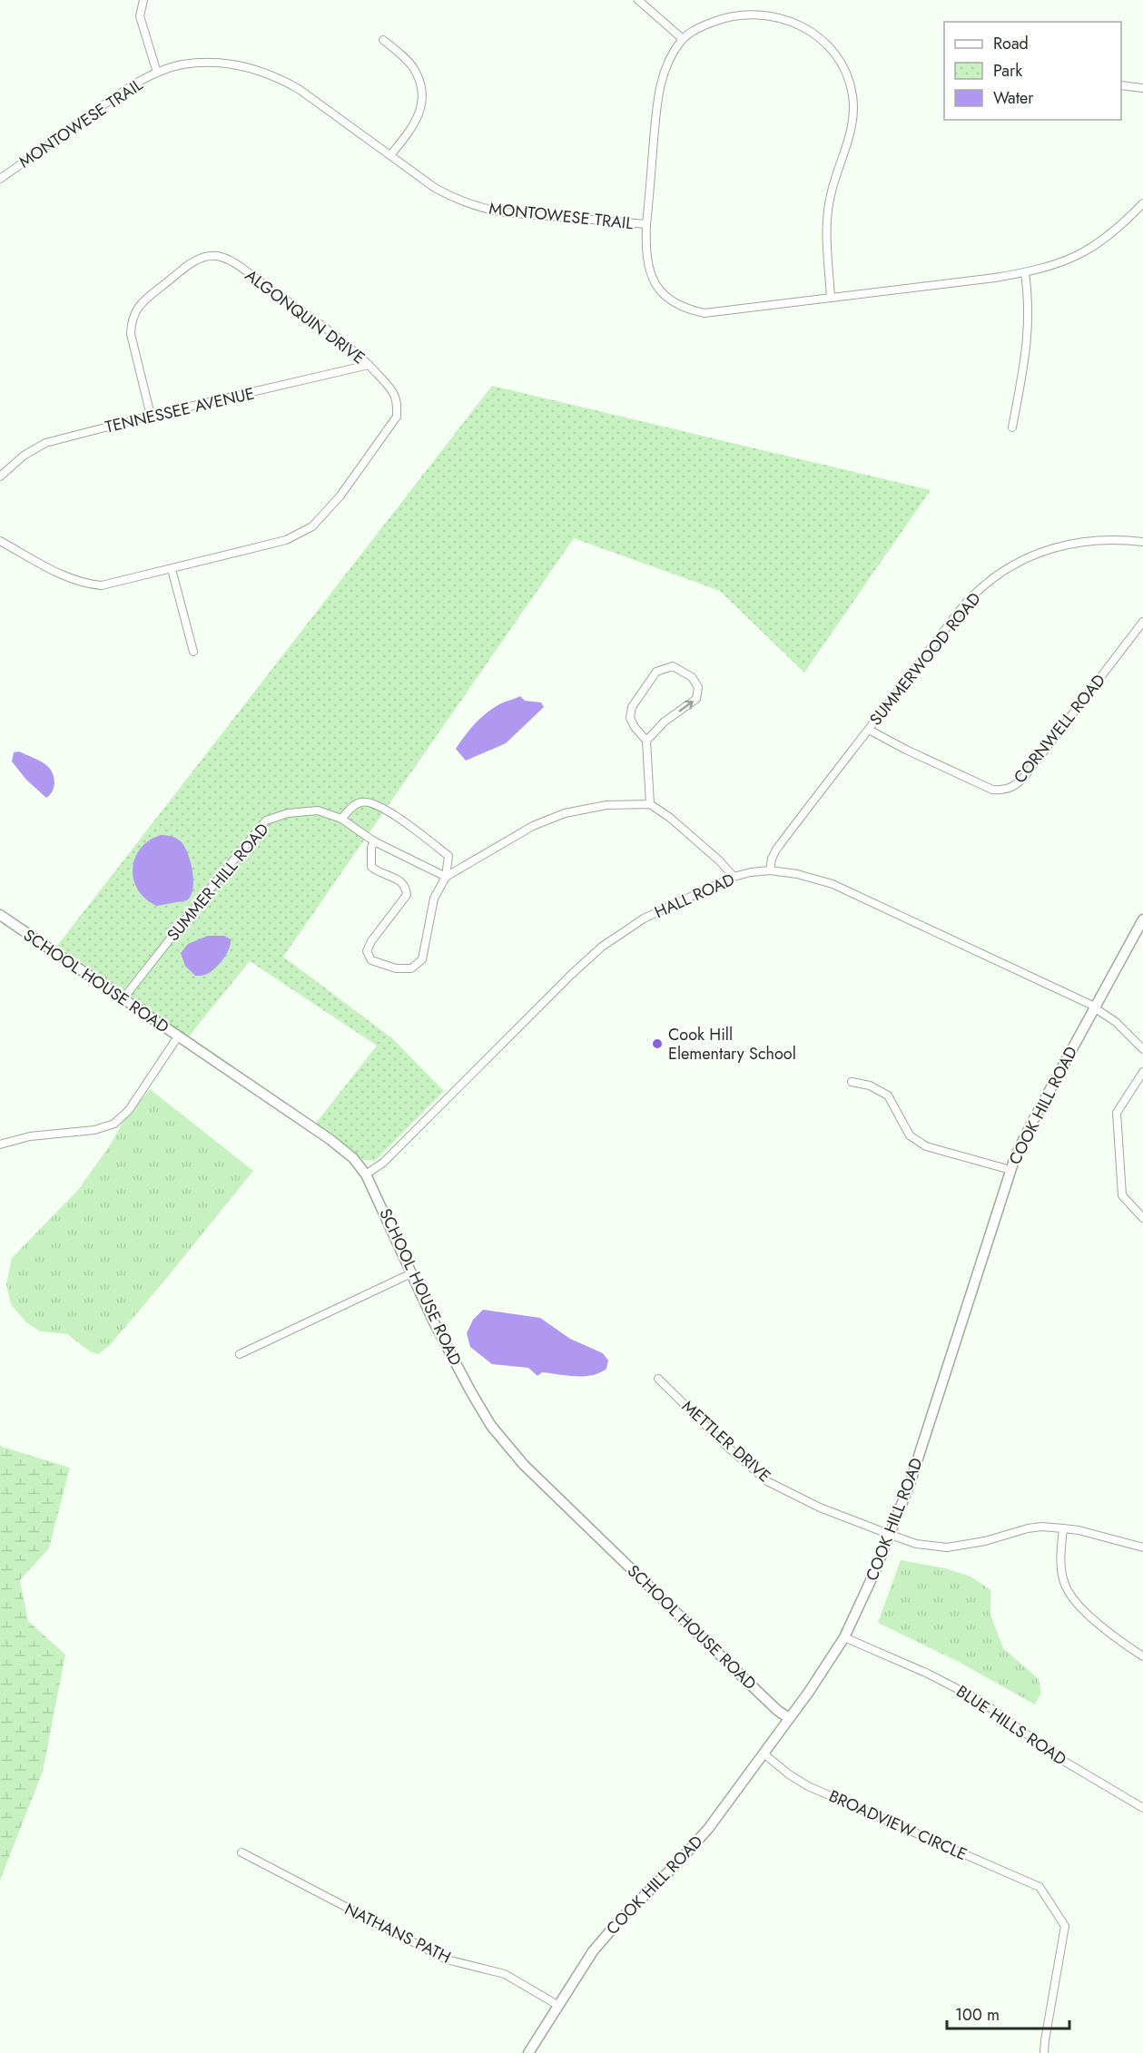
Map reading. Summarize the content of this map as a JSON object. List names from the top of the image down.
{
  "streets": {
    "street": [
      "MONTOWESE TRAIL",
      "ALGONQUIN DRIVE",
      "TENNESSEE AVENUE",
      "SUMMERWOOD ROAD",
      "CORNWELL ROAD",
      "SUMMER HILL ROAD",
      "HALL ROAD",
      "SCHOOL HOUSE ROAD",
      "COOK HILL ROAD",
      "METTLER DRIVE",
      "BLUE HILLS ROAD",
      "BROADVIEW CIRCLE",
      "NATHANS PATH"
    ]
  },
  "crossings": [
    ["ALGONQUIN DRIVE", "TENNESSEE AVENUE"],
    ["SUMMERWOOD ROAD", "CORNWELL ROAD"],
    ["SUMMERWOOD ROAD", "HALL ROAD"],
    ["SUMMER HILL ROAD", "SCHOOL HOUSE ROAD"],
    ["HALL ROAD", "SCHOOL HOUSE ROAD"],
    ["HALL ROAD", "COOK HILL ROAD"],
    ["SCHOOL HOUSE ROAD", "COOK HILL ROAD"],
    ["COOK HILL ROAD", "METTLER DRIVE"],
    ["COOK HILL ROAD", "BLUE HILLS ROAD"],
    ["COOK HILL ROAD", "BROADVIEW CIRCLE"],
    ["COOK HILL ROAD", "NATHANS PATH"]
  ],
  "places": ["Cook Hill Elementary School"],
  "legend": ["Road", "Park", "Water"],
  "scale_bar": "100 m"
}
